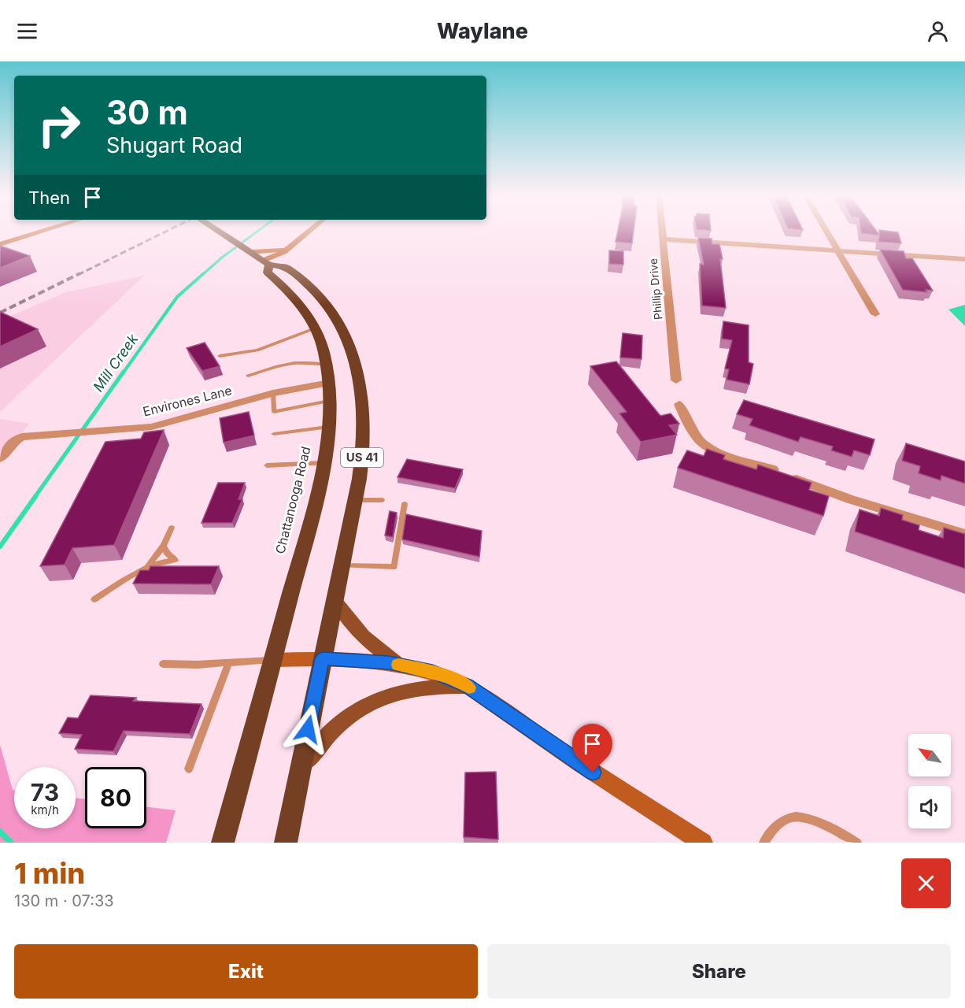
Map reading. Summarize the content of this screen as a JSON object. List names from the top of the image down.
{
  "streets": {
    "highway": ["US 41", "Chattanooga Road"],
    "street": ["Phillip Drive", "Environes Lane"]
  },
  "crossings": [
    ["Environes Lane", "Chattanooga Road"],
    ["US 41", "Chattanooga Road"]
  ],
  "water": ["Mill Creek"],
  "north": "top left",
  "page": {
    "header": "Waylane",
    "turn": ["30 m", "Shugart Road"],
    "then": "Then",
    "speed": "73 km/h",
    "limit": "80",
    "heading": ["1 min", "130 m · 07:33"],
    "buttons": ["Exit", "Share"]
  }
}
